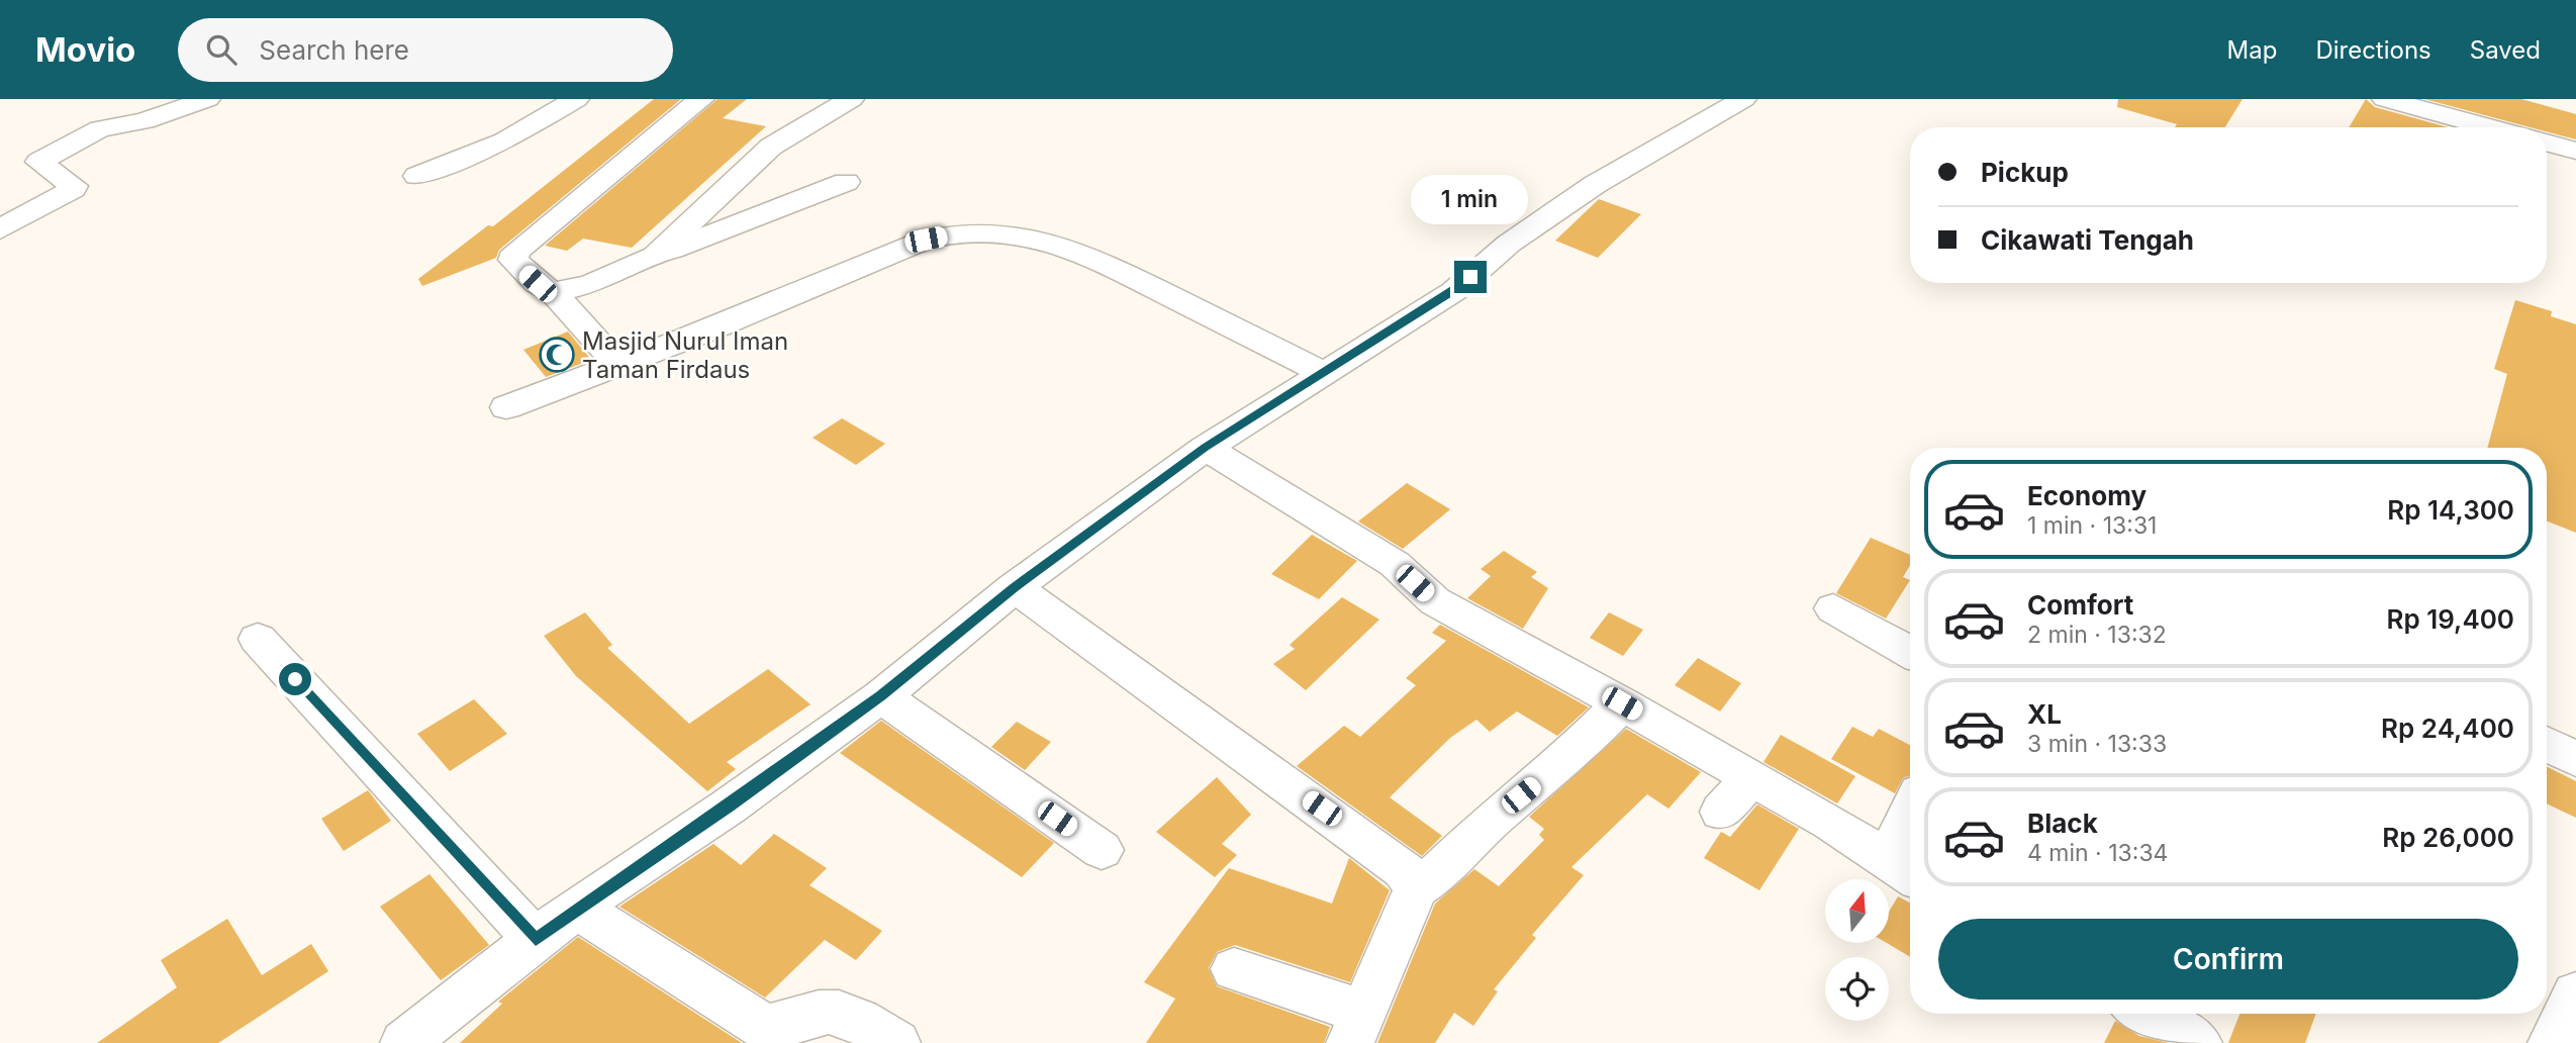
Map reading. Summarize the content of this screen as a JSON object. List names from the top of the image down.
{
  "places": {
    "mosque": ["Masjid Nurul Iman Taman Firdaus"]
  },
  "north": "top",
  "page": {
    "header": "Movio",
    "search": "Search here",
    "nav": ["Map", "Directions", "Saved"],
    "banner": ["Pickup", "Cikawati Tengah"],
    "bubble": "1 min",
    "list": [
      {
        "name": "Economy",
        "note": "1 min · 13:31",
        "value": "Rp 14,300"
      },
      {
        "name": "Comfort",
        "note": "2 min · 13:32",
        "value": "Rp 19,400"
      },
      {
        "name": "XL",
        "note": "3 min · 13:33",
        "value": "Rp 24,400"
      },
      {
        "name": "Black",
        "note": "4 min · 13:34",
        "value": "Rp 26,000"
      }
    ],
    "buttons": "Confirm"
  }
}
